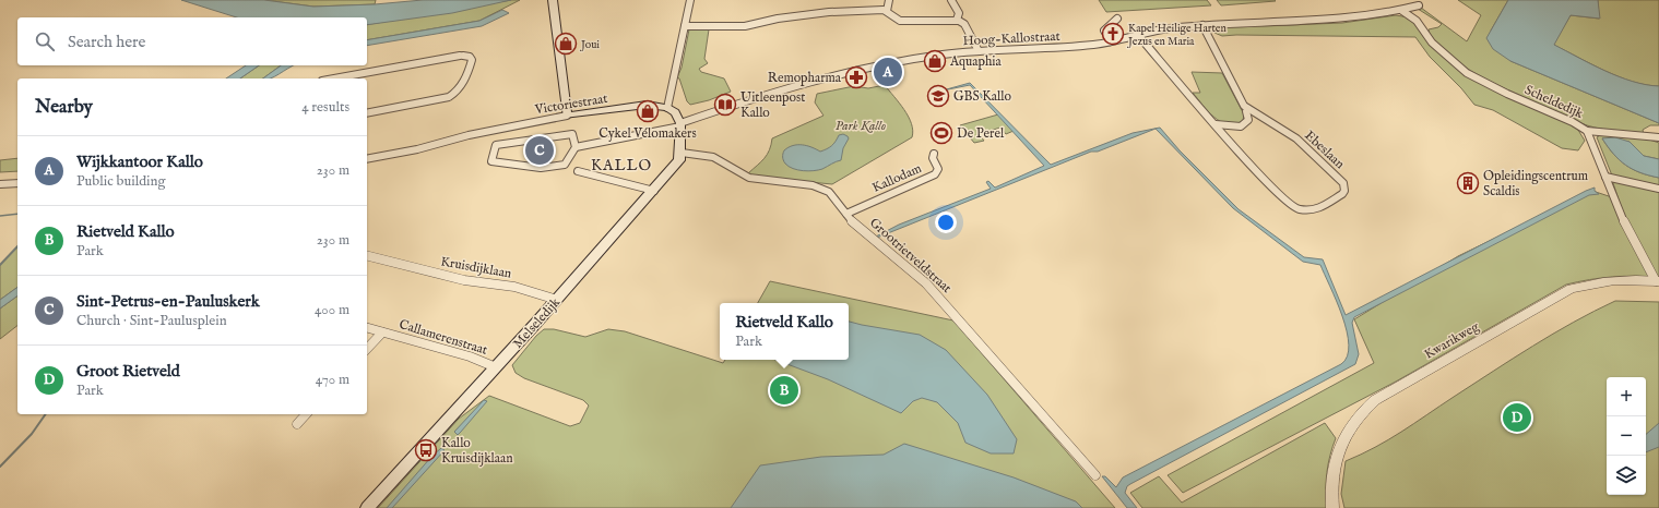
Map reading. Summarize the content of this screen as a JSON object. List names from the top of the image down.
{
  "streets": {
    "main road": ["Victoriestraat", "Melseledijk"],
    "street": [
      "Hoog-Kallostraat",
      "Scheldedijk",
      "Ebeslaan",
      "Kallodam",
      "Grootrietveldstraat",
      "Kruisdijklaan",
      "Callamerenstraat",
      "Kwarikweg"
    ]
  },
  "crossings": [
    ["Hoog-Kallostraat", "Scheldedijk"],
    ["Hoog-Kallostraat", "Ebeslaan"],
    ["Hoog-Kallostraat", "Melseledijk"],
    ["Scheldedijk", "Kwarikweg"],
    ["Kallodam", "Grootrietveldstraat"],
    ["Grootrietveldstraat", "Melseledijk"],
    ["Kruisdijklaan", "Melseledijk"],
    ["Melseledijk", "Callamerenstraat"]
  ],
  "districts": ["KALLO"],
  "parks": ["Park Kallo"],
  "places": {
    "church": ["Kapel Heilige Harten Jezus en Maria"],
    "shop": ["Joui", "Aquaphia", "Cykel Vélomakers"],
    "pharmacy": ["Remopharma"],
    "school or university": ["GBS Kallo"],
    "library": ["Uitleenpost Kallo"],
    "sports": ["De Perel"],
    "building": ["Opleidingscentrum Scaldis"],
    "bus stop": ["Kallo Kruisdijklaan"]
  },
  "page": {
    "search": "Search here",
    "pins": [
      "A",
      "C",
      "B",
      "D"
    ],
    "heading": ["Nearby", "4 results"],
    "list": [
      {
        "mark": "A",
        "name": "Wijkkantoor Kallo",
        "note": "Public building",
        "value": "230 m"
      },
      {
        "mark": "B",
        "name": "Rietveld Kallo",
        "note": "Park",
        "value": "230 m"
      },
      {
        "mark": "C",
        "name": "Sint-Petrus-en-Pauluskerk",
        "note": "Church · Sint-Paulusplein",
        "value": "400 m"
      },
      {
        "mark": "D",
        "name": "Groot Rietveld",
        "note": "Park",
        "value": "470 m"
      }
    ],
    "popup": ["Rietveld Kallo", "Park"],
    "map_buttons": ["+", "−"]
  }
}
